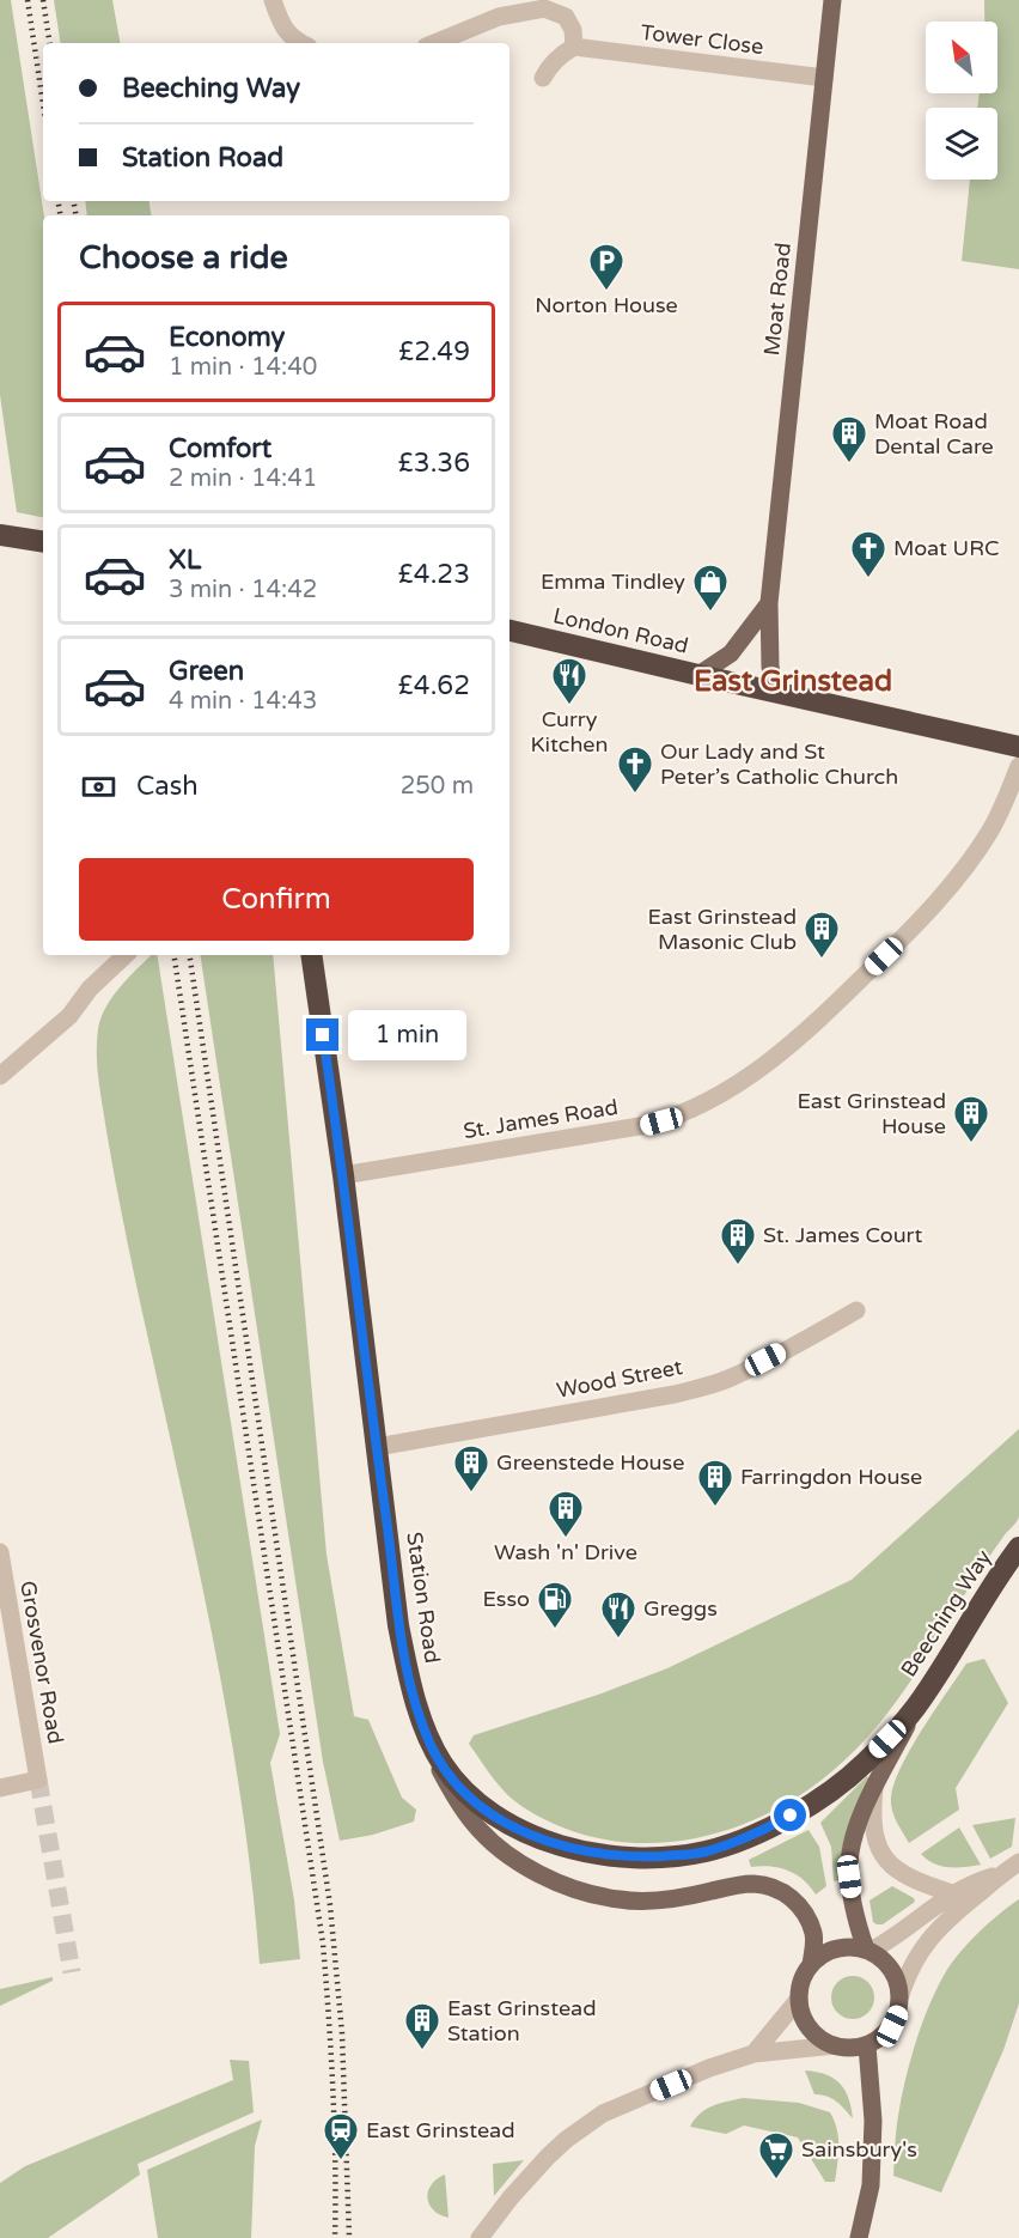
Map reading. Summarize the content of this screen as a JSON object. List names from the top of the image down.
{
  "streets": {
    "highway": ["London Road", "Station Road", "Beeching Way"],
    "main road": ["Moat Road"],
    "street": [
      "Tower Close",
      "St. James Road",
      "Wood Street",
      "Grosvenor Road"
    ]
  },
  "crossings": [
    ["Tower Close", "Moat Road"],
    ["Moat Road", "London Road"],
    ["St. James Road", "Station Road"],
    ["Wood Street", "Station Road"],
    ["Station Road", "Beeching Way"]
  ],
  "districts": ["East Grinstead"],
  "places": {
    "parking": ["Norton House"],
    "building": [
      "Moat Road Dental Care",
      "East Grinstead Masonic Club",
      "East Grinstead House",
      "St. James Court",
      "Greenstede House",
      "Farringdon House",
      "Wash 'n' Drive",
      "East Grinstead Station"
    ],
    "church": ["Moat URC", "Our Lady and St Peter’s Catholic Church"],
    "shop": ["Emma Tindley"],
    "restaurant": ["Curry Kitchen", "Greggs"],
    "fuel station": ["Esso"],
    "station": ["East Grinstead"],
    "supermarket": ["Sainsbury's"]
  },
  "north": "top left",
  "page": {
    "banner": ["Beeching Way", "Station Road"],
    "heading": "Choose a ride",
    "list": [
      {
        "name": "Economy",
        "note": "1 min · 14:40",
        "value": "£2.49"
      },
      {
        "name": "Comfort",
        "note": "2 min · 14:41",
        "value": "£3.36"
      },
      {
        "name": "XL",
        "note": "3 min · 14:42",
        "value": "£4.23"
      },
      {
        "name": "Green",
        "note": "4 min · 14:43",
        "value": "£4.62"
      }
    ],
    "pay": ["Cash", "250 m"],
    "buttons": "Confirm",
    "bubble": "1 min"
  }
}
